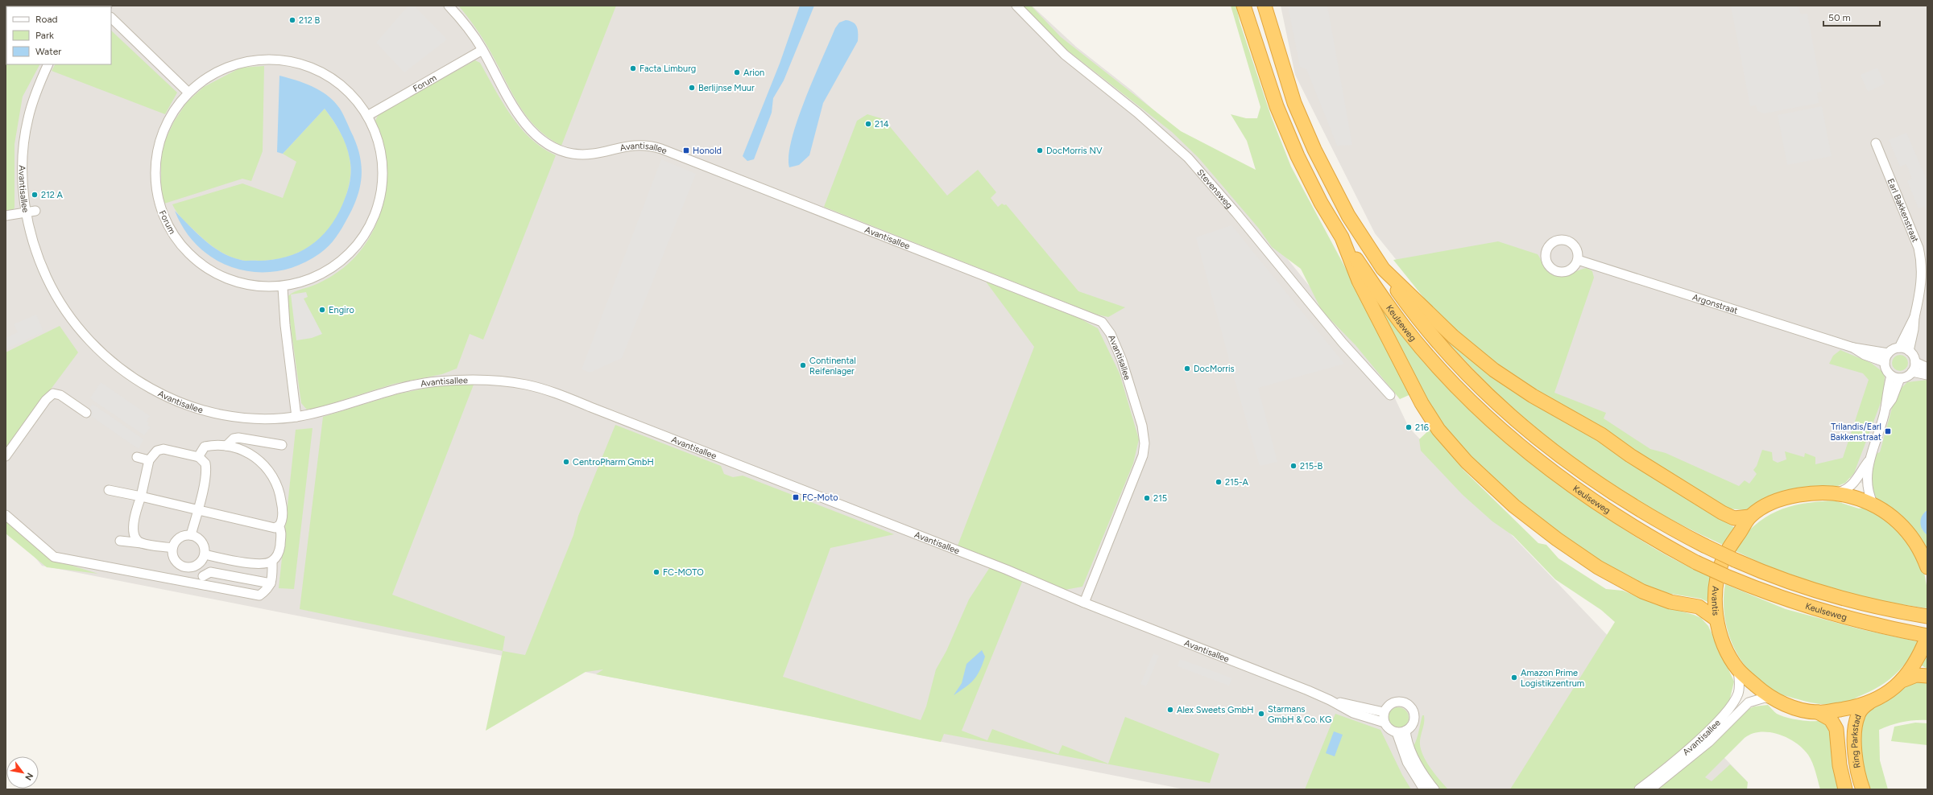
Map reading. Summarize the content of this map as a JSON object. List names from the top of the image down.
{
  "streets": {
    "highway": ["Keulseweg", "Avantis", "Ring Parkstad"],
    "street": [
      "Forum",
      "Avantisallee",
      "Stevensweg",
      "Earl Bakkenstraat",
      "Argonstraat"
    ]
  },
  "crossings": [
    ["Forum", "Avantisallee"],
    ["Avantisallee", "Avantis"],
    ["Earl Bakkenstraat", "Argonstraat"],
    ["Keulseweg", "Avantis"],
    ["Avantis", "Ring Parkstad"]
  ],
  "places": {
    "other": [
      "212 B",
      "Facta Limburg",
      "Arion",
      "Berlijnse Muur",
      "214",
      "DocMorris NV",
      "212 A",
      "Engiro",
      "Continental Reifenlager",
      "DocMorris",
      "216",
      "CentroPharm GmbH",
      "215-B",
      "215-A",
      "215",
      "FC-MOTO",
      "Amazon Prime Logistikzentrum",
      "Alex Sweets GmbH",
      "Starmans GmbH & Co. KG"
    ],
    "transit": ["Honold", "Trilandis/Earl Bakkenstraat", "FC-Moto"]
  },
  "legend": ["Road", "Park", "Water"],
  "scale_bar": "50 m",
  "north": "bottom right"
}
